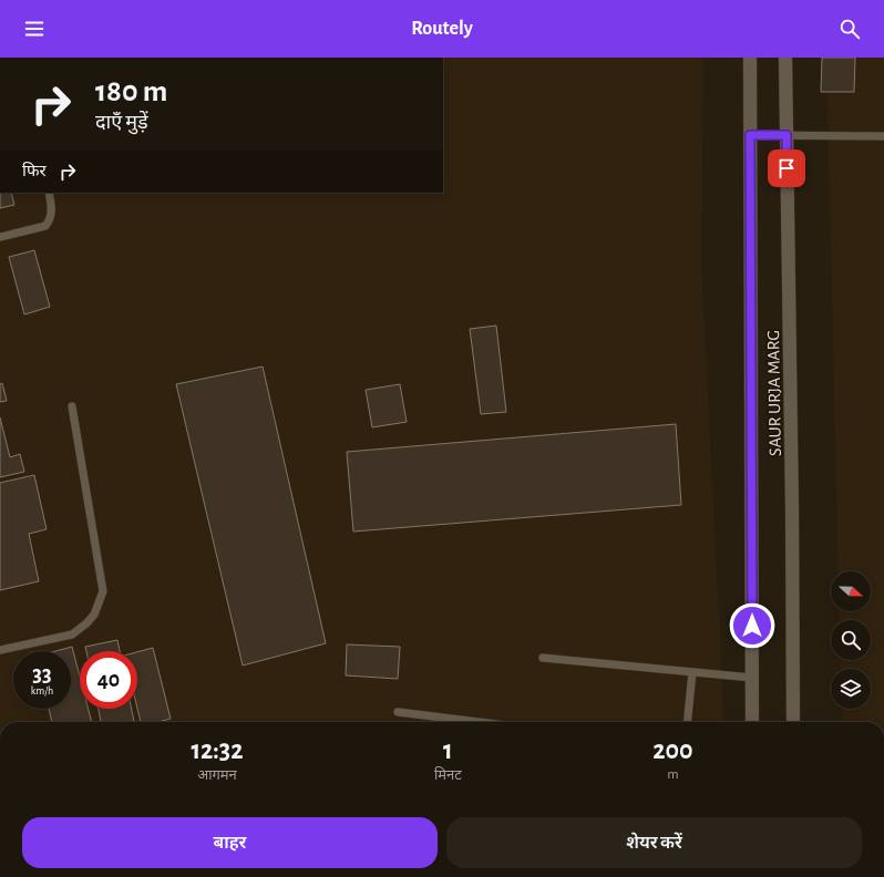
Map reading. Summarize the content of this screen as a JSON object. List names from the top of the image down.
{
  "streets": {
    "street": ["SAUR URJA MARG"]
  },
  "north": "right",
  "page": {
    "header": "Routely",
    "turn": ["180 m", "दाएँ मुड़ें"],
    "then": "फिर",
    "speed": "33 km/h",
    "limit": "40",
    "eta": [
      "12:32",
      "आगमन",
      "1",
      "मिनट",
      "200",
      "m"
    ],
    "buttons": ["बाहर", "शेयर करें"]
  }
}
